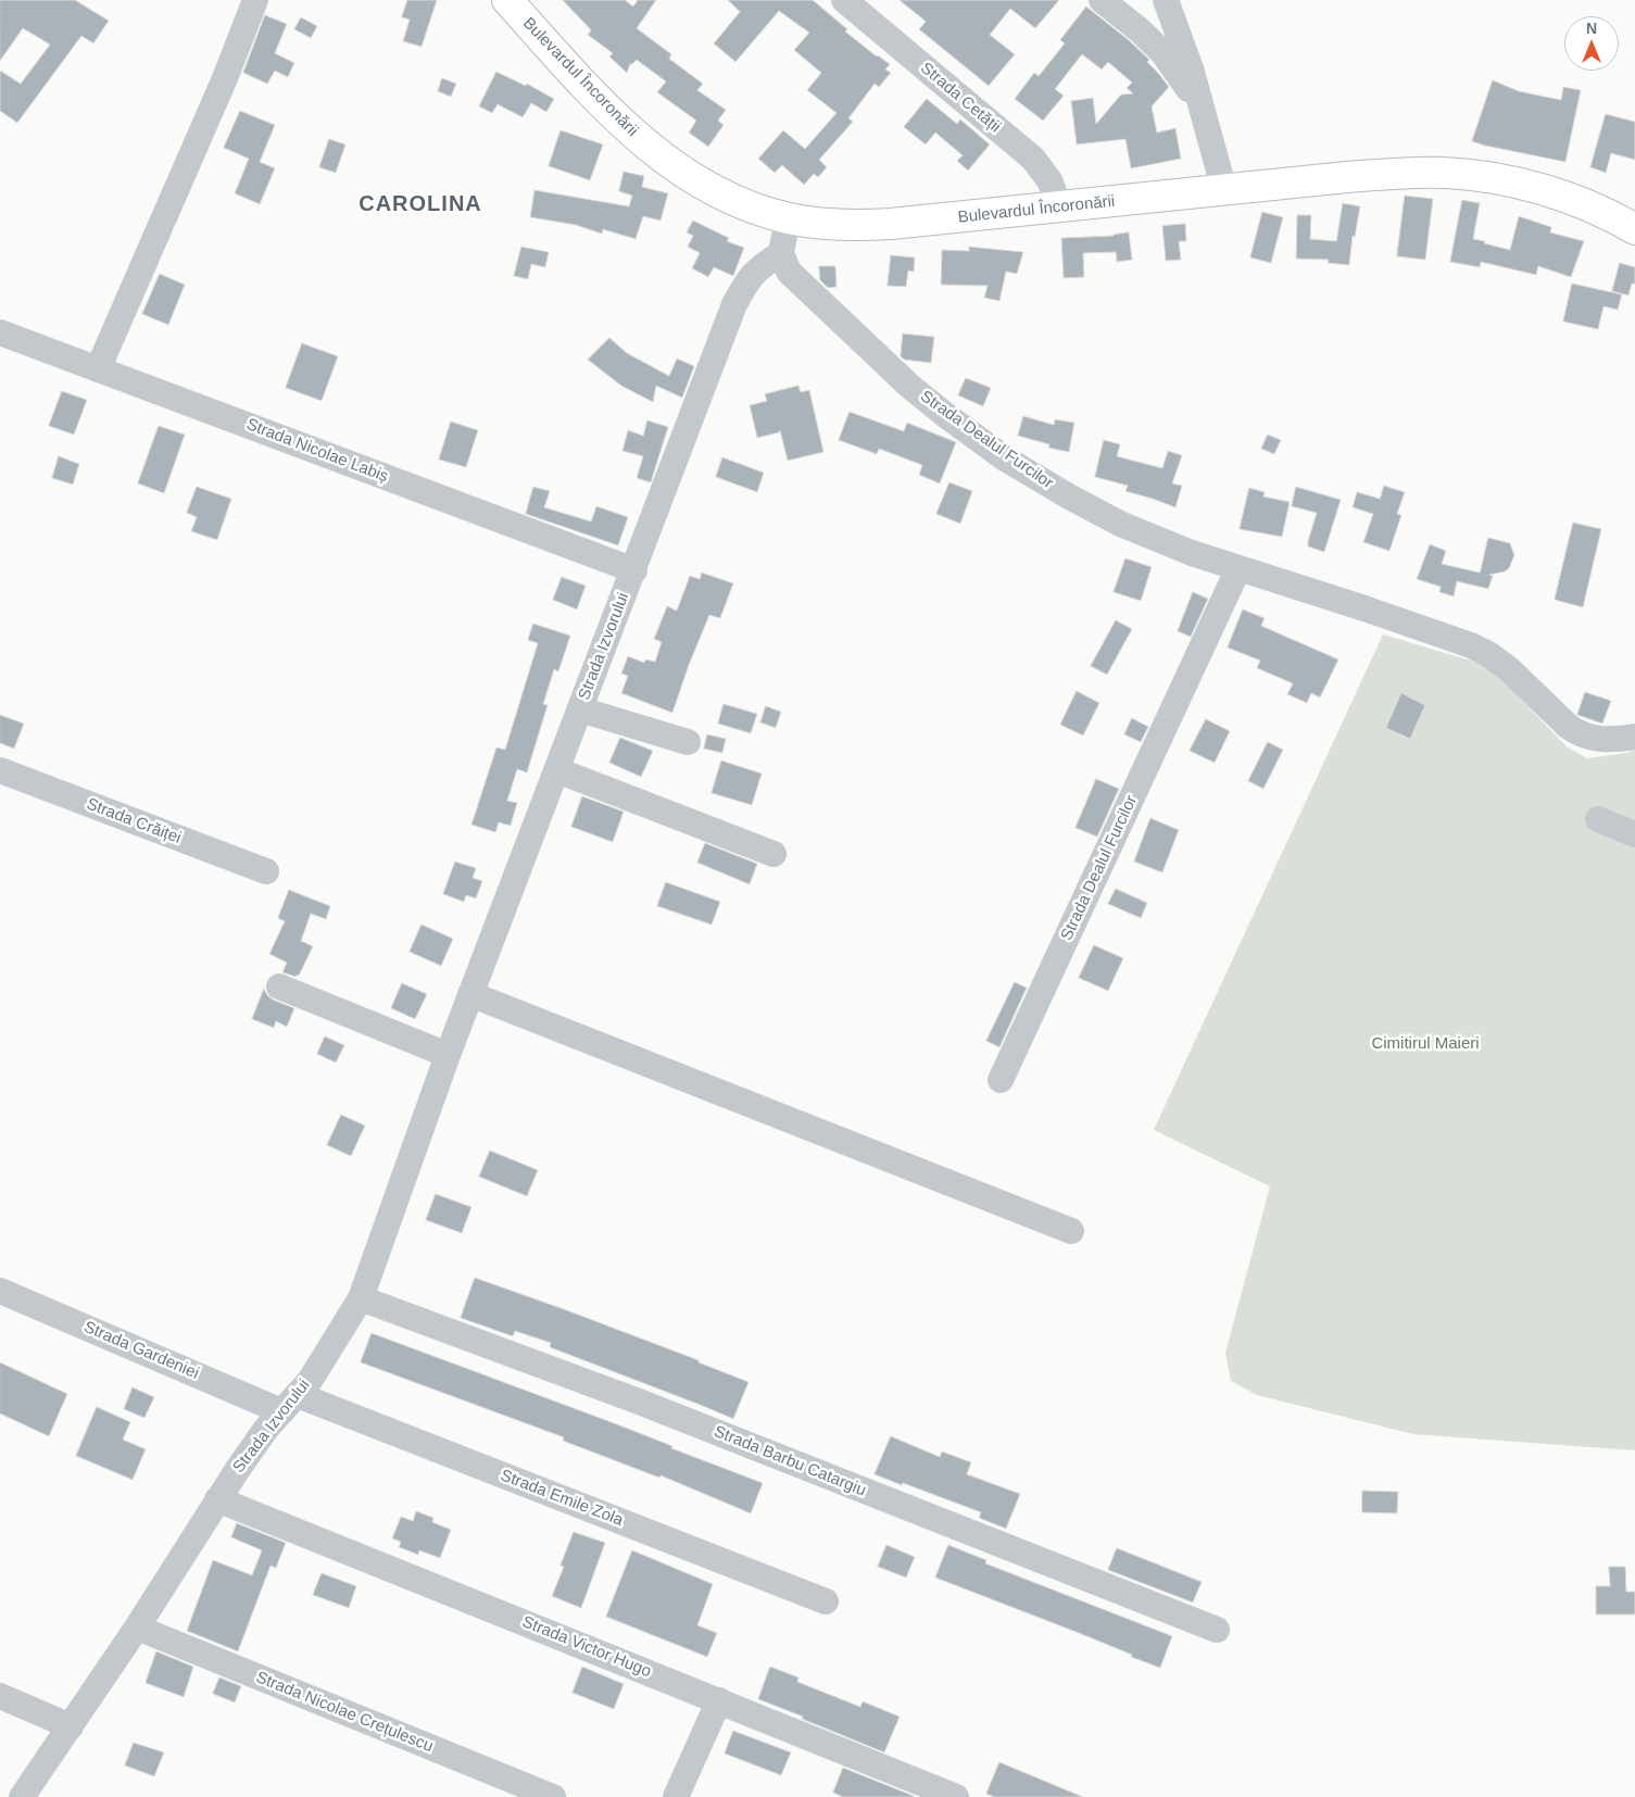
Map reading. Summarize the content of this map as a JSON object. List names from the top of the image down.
{
  "streets": {
    "main road": ["Bulevardul Încoronării"],
    "street": [
      "Strada Cetății",
      "Strada Dealul Furcilor",
      "Strada Nicolae Labiș",
      "Strada Izvorului",
      "Strada Crăiței",
      "Strada Gardeniei",
      "Strada Barbu Catargiu",
      "Strada Emile Zola",
      "Strada Victor Hugo",
      "Strada Nicolae Crețulescu"
    ]
  },
  "crossings": [
    ["Bulevardul Încoronării", "Strada Cetății"],
    ["Strada Dealul Furcilor", "Strada Izvorului"],
    ["Strada Nicolae Labiș", "Strada Izvorului"],
    ["Strada Izvorului", "Strada Gardeniei"],
    ["Strada Izvorului", "Strada Barbu Catargiu"],
    ["Strada Izvorului", "Strada Emile Zola"],
    ["Strada Izvorului", "Strada Victor Hugo"],
    ["Strada Izvorului", "Strada Nicolae Crețulescu"],
    ["Strada Gardeniei", "Strada Emile Zola"]
  ],
  "districts": ["CAROLINA"],
  "parks": ["Cimitirul Maieri"],
  "north": "top"
}
